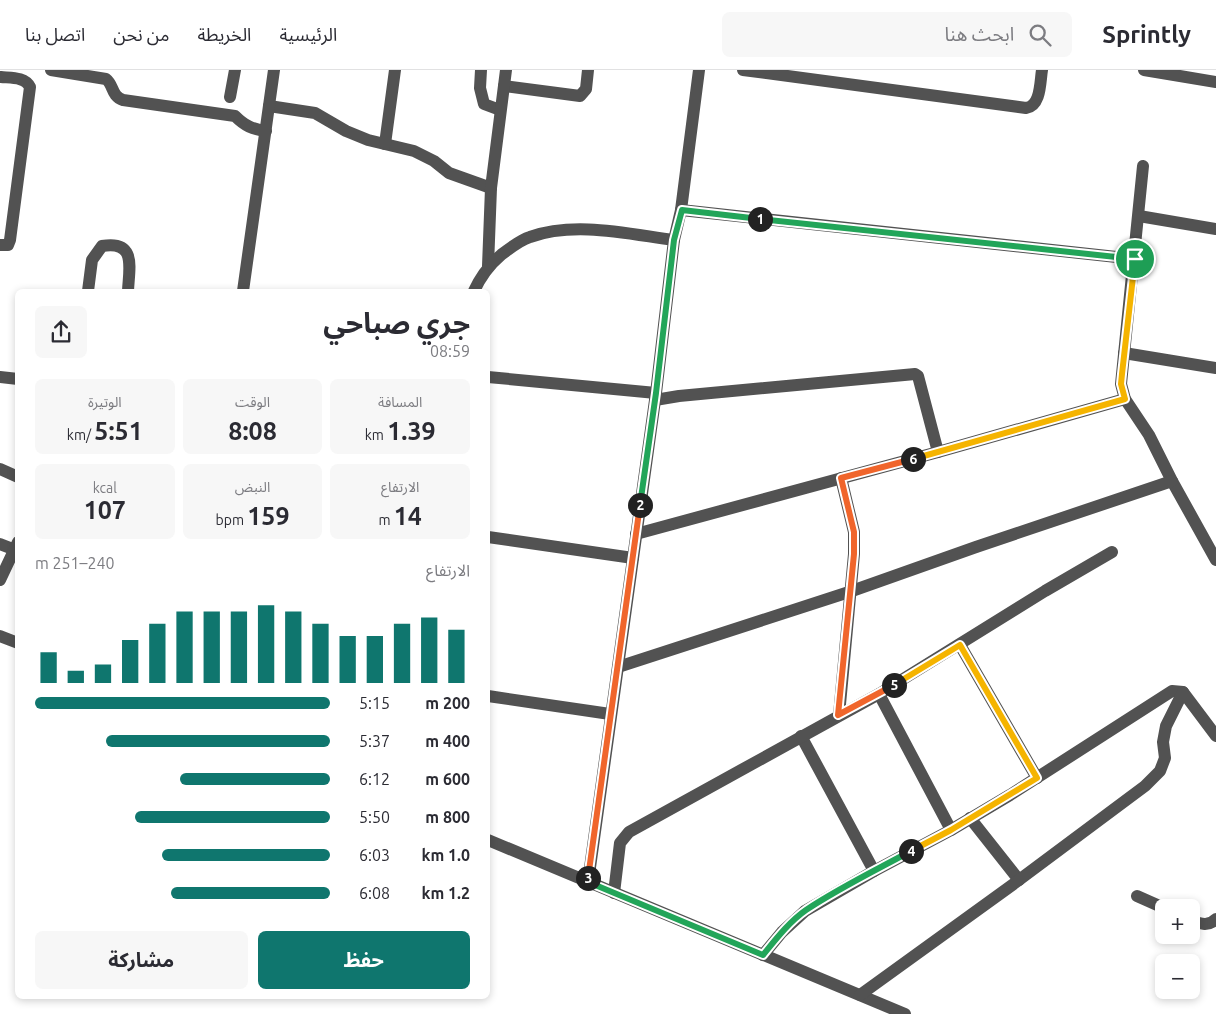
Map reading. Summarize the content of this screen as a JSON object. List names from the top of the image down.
{
  "page": {
    "header": "Sprintly",
    "search": "ابحث هنا",
    "nav": [
      "الرئيسية",
      "الخريطة",
      "من نحن",
      "اتصل بنا"
    ],
    "pins": [
      "1",
      "6",
      "2",
      "5",
      "4",
      "3"
    ],
    "heading": ["جري صباحي", "08:59"],
    "stats": [
      ["المسافة", "1.39 km"],
      ["الوقت", "8:08"],
      ["الوتيرة", "5:51 /km"],
      ["الارتفاع", "14 m"],
      ["النبض", "159 bpm"],
      ["kcal", "107"]
    ],
    "chart": ["الارتفاع", "240–251 m"],
    "list": [
      {
        "name": "200 m",
        "note": "5:15"
      },
      {
        "name": "400 m",
        "note": "5:37"
      },
      {
        "name": "600 m",
        "note": "6:12"
      },
      {
        "name": "800 m",
        "note": "5:50"
      },
      {
        "name": "1.0 km",
        "note": "6:03"
      },
      {
        "name": "1.2 km",
        "note": "6:08"
      }
    ],
    "map_buttons": ["+", "−"],
    "buttons": ["حفظ", "مشاركة"]
  }
}
